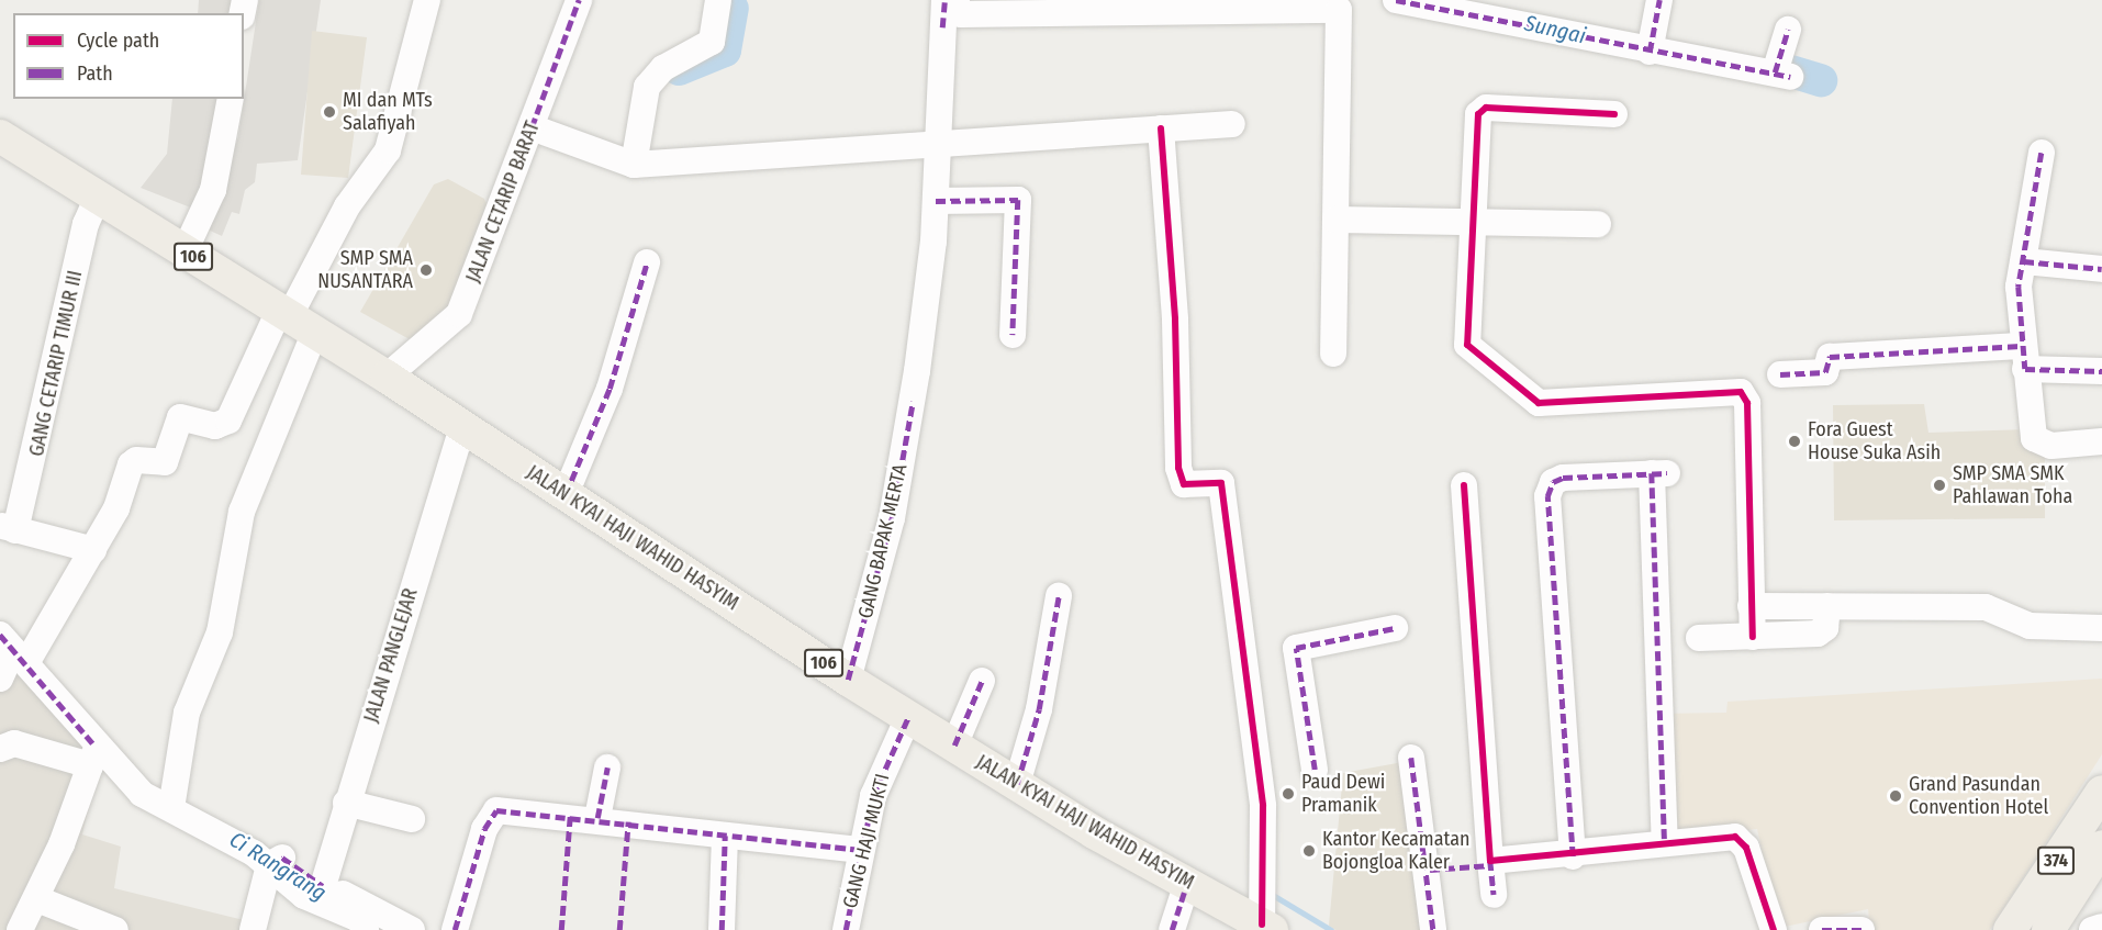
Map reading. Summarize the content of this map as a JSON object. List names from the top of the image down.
{
  "streets": {
    "main road": ["106", "JALAN KYAI HAJI WAHID HASYIM", "374"],
    "street": [
      "JALAN CETARIP BARAT",
      "GANG CETARIP TIMUR III",
      "GANG BAPAK MERTA",
      "JALAN PANGLEJAR",
      "GANG HAJI MUKTI"
    ]
  },
  "crossings": [
    ["JALAN CETARIP BARAT", "JALAN KYAI HAJI WAHID HASYIM"],
    ["GANG CETARIP TIMUR III", "JALAN KYAI HAJI WAHID HASYIM"],
    ["JALAN KYAI HAJI WAHID HASYIM", "GANG BAPAK MERTA"],
    ["JALAN KYAI HAJI WAHID HASYIM", "JALAN PANGLEJAR"],
    ["JALAN KYAI HAJI WAHID HASYIM", "GANG HAJI MUKTI"]
  ],
  "water": ["Sungai", "Ci Rangrang"],
  "places": [
    "MI dan MTs Salafiyah",
    "SMP SMA NUSANTARA",
    "Fora Guest House Suka Asih",
    "SMP SMA SMK Pahlawan Toha",
    "Paud Dewi Pramanik",
    "Grand Pasundan Convention Hotel",
    "Kantor Kecamatan Bojongloa Kaler"
  ],
  "legend": ["Cycle path", "Path"]
}
